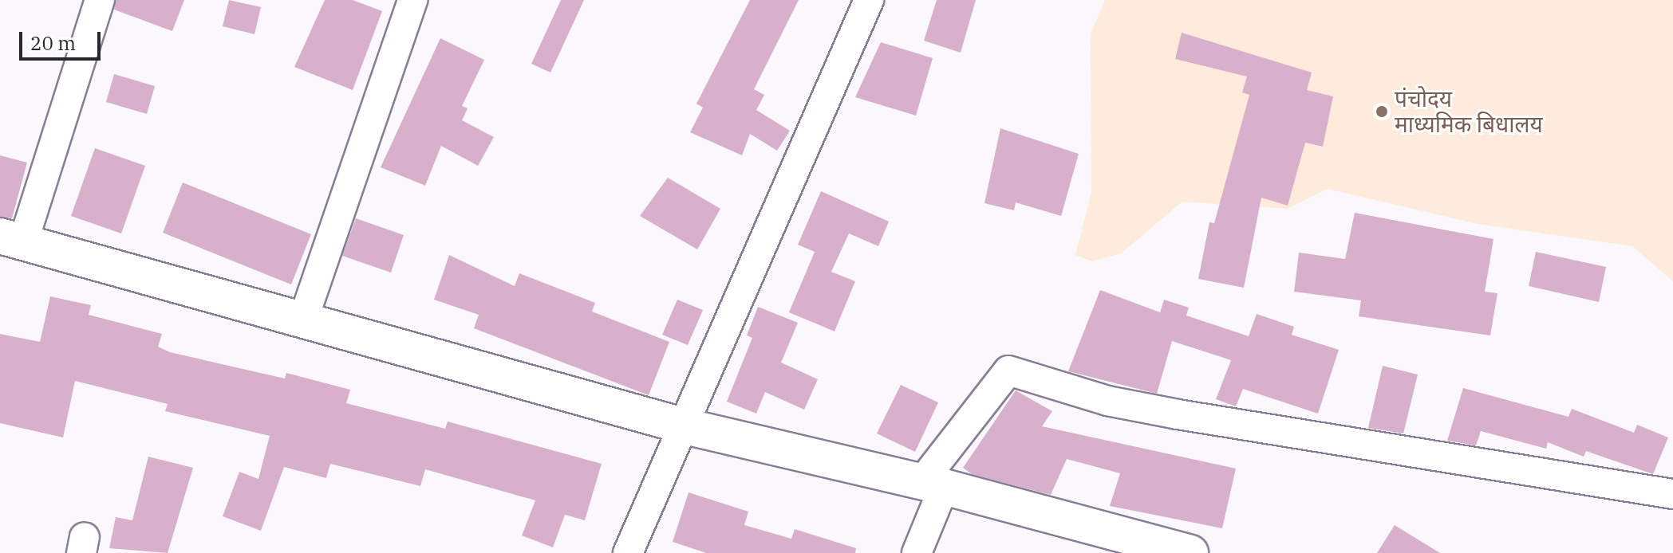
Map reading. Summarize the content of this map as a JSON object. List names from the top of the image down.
{
  "places": ["पंचोदय माध्यमिक बिधालय"],
  "scale_bar": "20 m"
}
